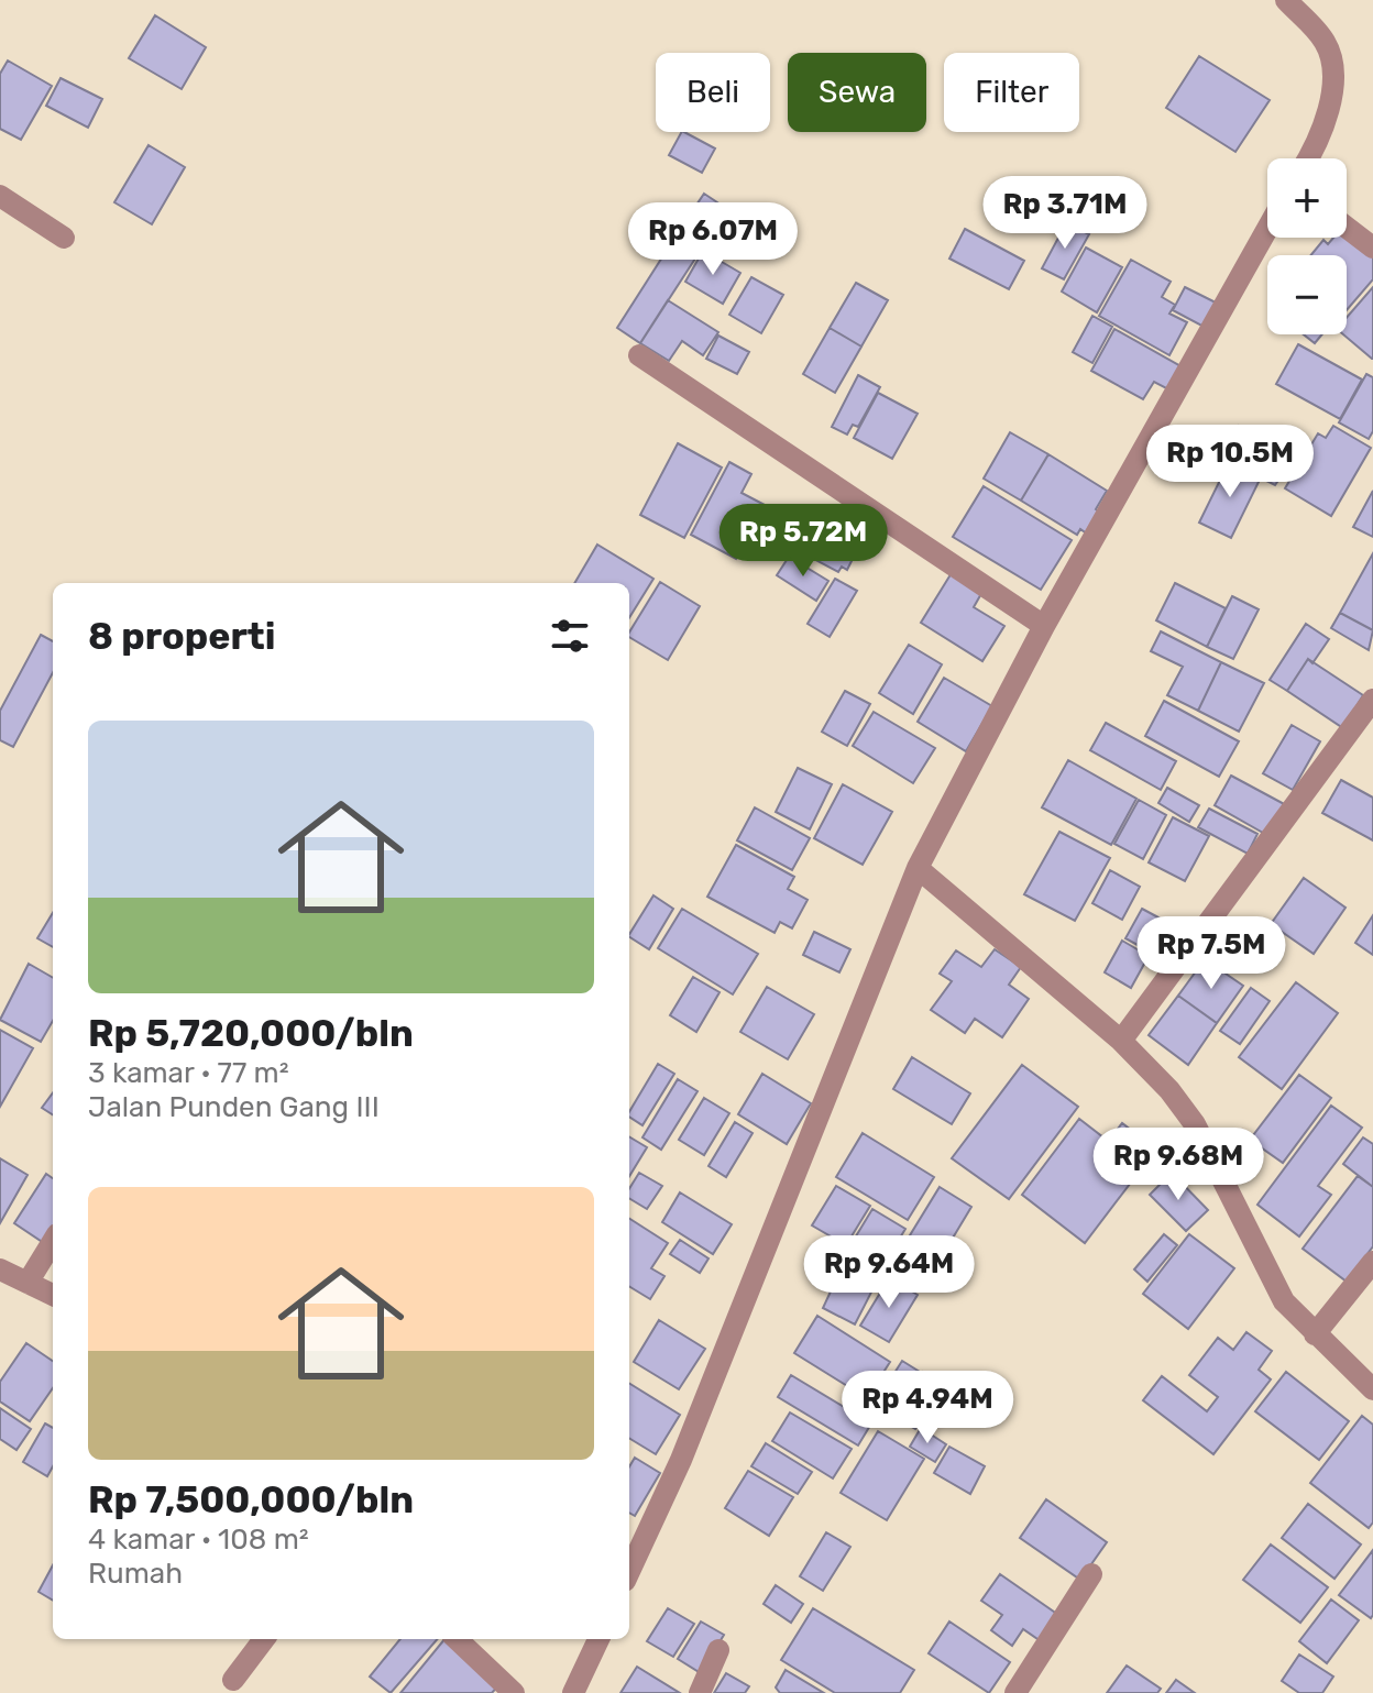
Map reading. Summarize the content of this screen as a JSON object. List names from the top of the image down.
{
  "page": {
    "chip": ["Beli", "Sewa", "Filter"],
    "map_buttons": ["+", "−"],
    "price": [
      "Rp 3.71M",
      "Rp 6.07M",
      "Rp 10.5M",
      "Rp 5.72M",
      "Rp 7.5M",
      "Rp 9.68M",
      "Rp 9.64M",
      "Rp 4.94M"
    ],
    "heading": "8 properti",
    "list": [
      {
        "name": "Rp 5,720,000/bln",
        "note": "3 kamar · 77 m² · Jalan Punden Gang III"
      },
      {
        "name": "Rp 7,500,000/bln",
        "note": "4 kamar · 108 m² · Rumah"
      }
    ]
  }
}
